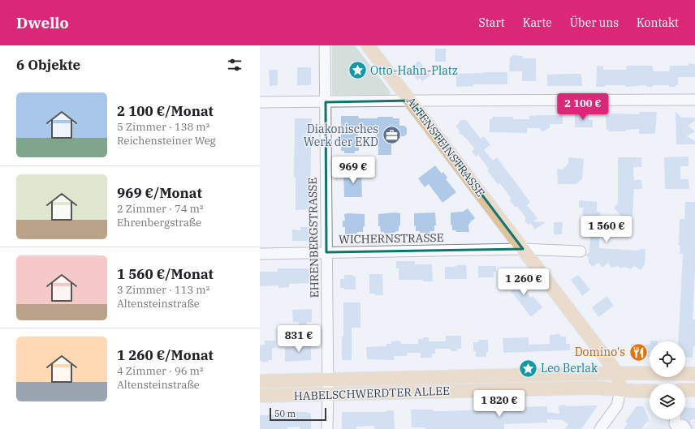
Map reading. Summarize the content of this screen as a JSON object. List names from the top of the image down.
{
  "streets": {
    "main road": ["ALTENSTEINSTRASSE", "HABELSCHWERDTER ALLEE"],
    "street": ["EHRENBERGSTRASSE", "WICHERNSTRASSE"]
  },
  "crossings": [
    ["ALTENSTEINSTRASSE", "WICHERNSTRASSE"],
    ["ALTENSTEINSTRASSE", "HABELSCHWERDTER ALLEE"],
    ["EHRENBERGSTRASSE", "WICHERNSTRASSE"],
    ["EHRENBERGSTRASSE", "HABELSCHWERDTER ALLEE"]
  ],
  "places": {
    "place": ["Otto-Hahn-Platz", "Leo Berlak"],
    "office": ["Diakonisches Werk der EKD"],
    "restaurant": ["Domino's"]
  },
  "scale_bar": "50 m",
  "page": {
    "header": "Dwello",
    "nav": [
      "Start",
      "Karte",
      "Über uns",
      "Kontakt"
    ],
    "heading": "6 Objekte",
    "list": [
      {
        "name": "2 100 €/Monat",
        "note": "5 Zimmer · 138 m² · Reichensteiner Weg"
      },
      {
        "name": "969 €/Monat",
        "note": "2 Zimmer · 74 m² · Ehrenbergstraße"
      },
      {
        "name": "1 560 €/Monat",
        "note": "3 Zimmer · 113 m² · Altensteinstraße"
      },
      {
        "name": "1 260 €/Monat",
        "note": "4 Zimmer · 96 m² · Altensteinstraße"
      }
    ],
    "price": [
      "2 100 €",
      "969 €",
      "1 560 €",
      "1 260 €",
      "831 €",
      "1 820 €"
    ],
    "scale": "50 m"
  }
}
